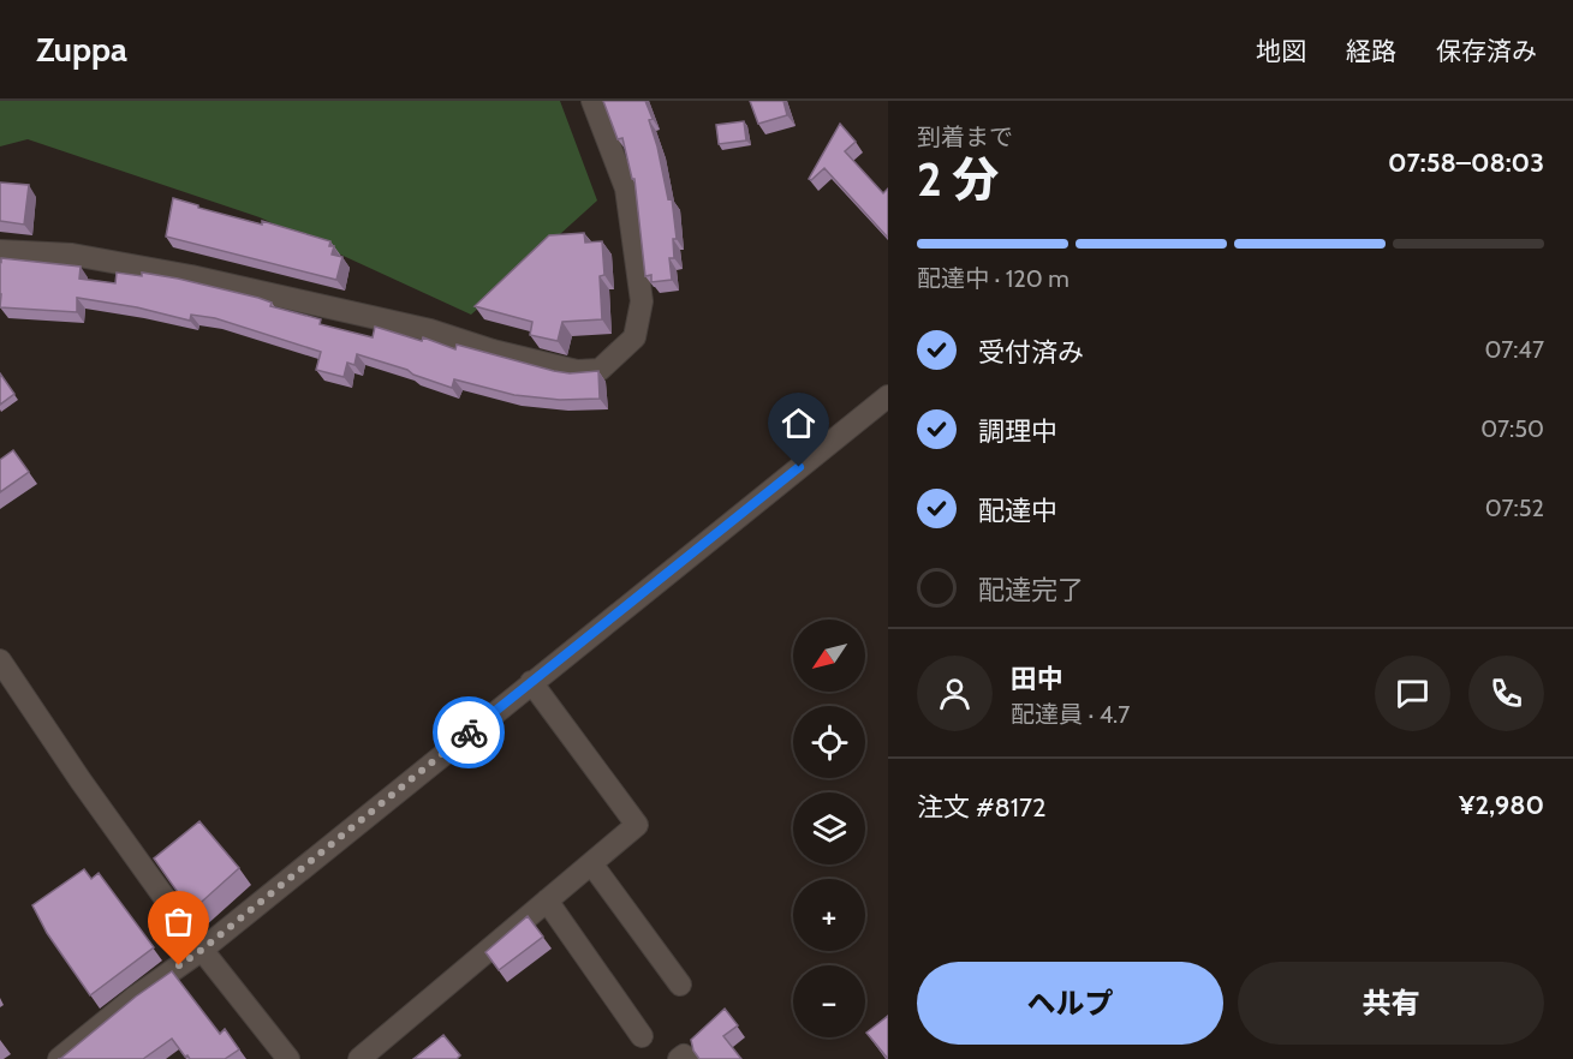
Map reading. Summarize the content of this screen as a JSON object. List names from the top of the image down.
{
  "north": "bottom left",
  "page": {
    "header": "Zuppa",
    "nav": ["地図", "経路", "保存済み"],
    "heading": ["2 分", "到着まで", "07:58–08:03"],
    "panel": [
      "田中",
      "配達員 · 4.7",
      "注文 #8172",
      "¥2,980"
    ],
    "bar": "配達中 · 120 m",
    "list": [
      ["受付済み", "07:47"],
      ["調理中", "07:50"],
      ["配達中", "07:52"],
      "配達完了"
    ],
    "map_buttons": ["+", "−"],
    "buttons": ["ヘルプ", "共有"]
  }
}
